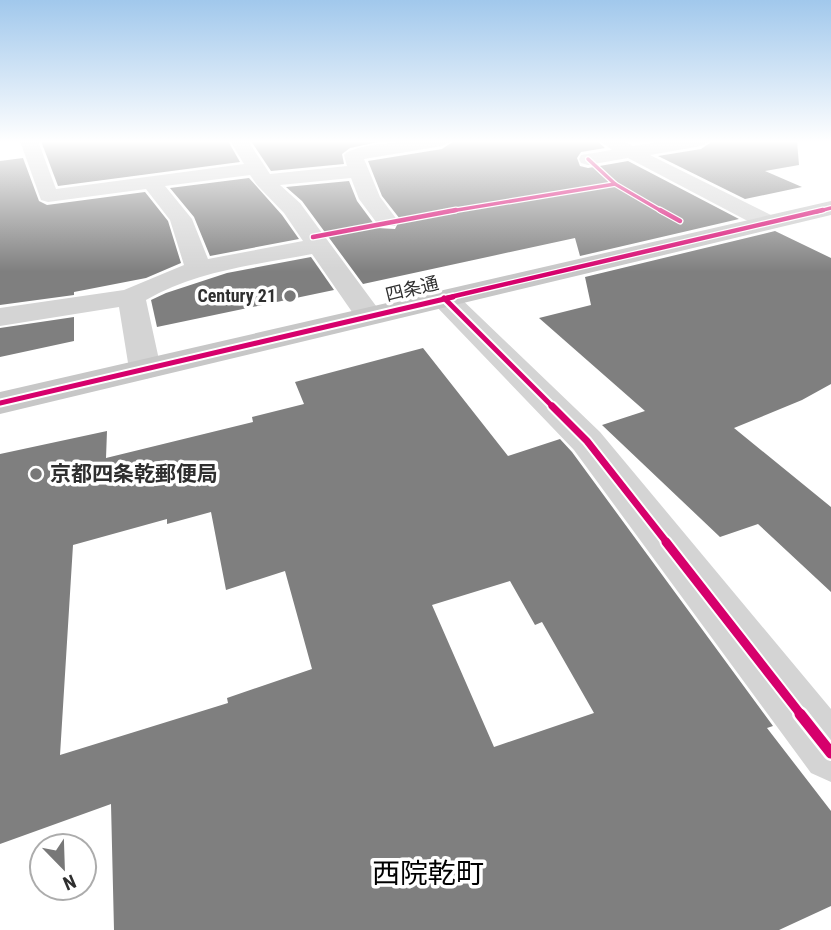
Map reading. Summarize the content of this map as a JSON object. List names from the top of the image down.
{
  "streets": {
    "main road": ["四条通"]
  },
  "districts": ["西院乾町"],
  "places": ["Century 21", "京都四条乾郵便局"],
  "north": "bottom right"
}
